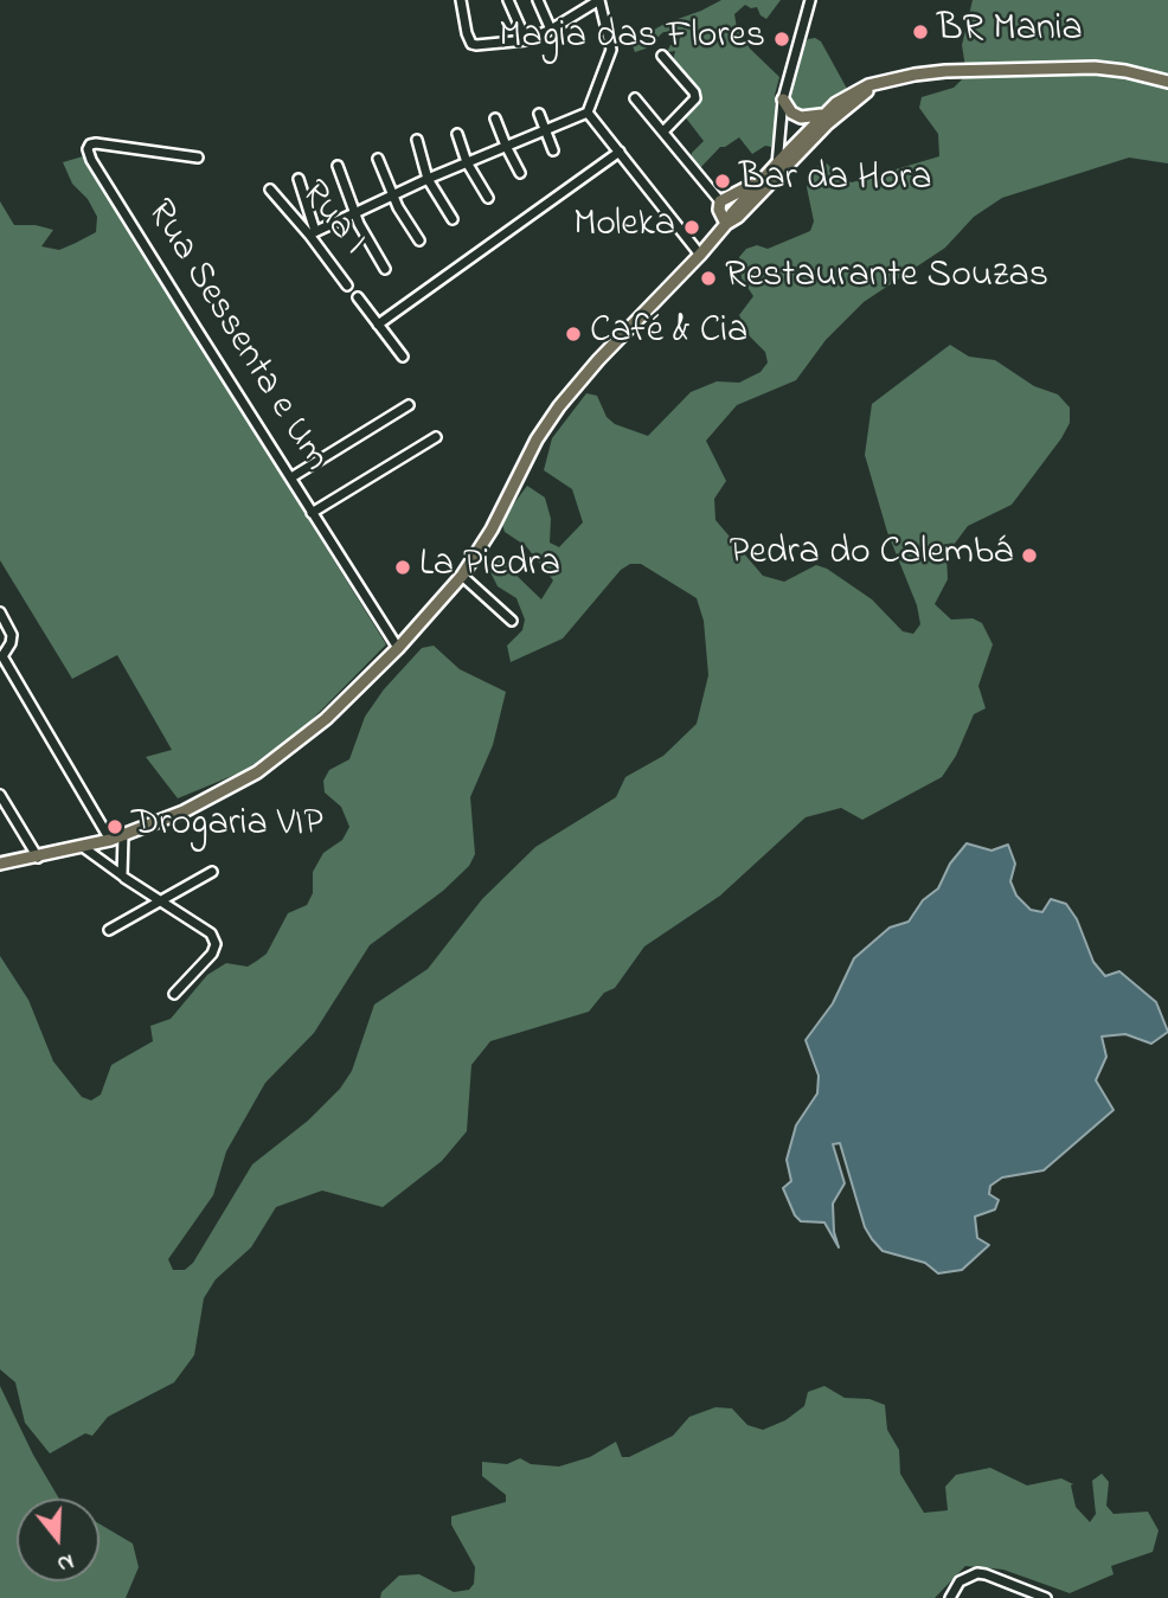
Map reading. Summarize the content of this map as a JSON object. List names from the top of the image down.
{
  "streets": {
    "street": ["Rua I", "Rua Sessenta e Um"]
  },
  "places": [
    "BR Mania",
    "Magia das Flores",
    "Bar da Hora",
    "Moleka",
    "Restaurante Souzas",
    "Café & Cia",
    "Pedra do Calembá",
    "La Piedra",
    "Drogaria VIP"
  ],
  "north": "bottom"
}
